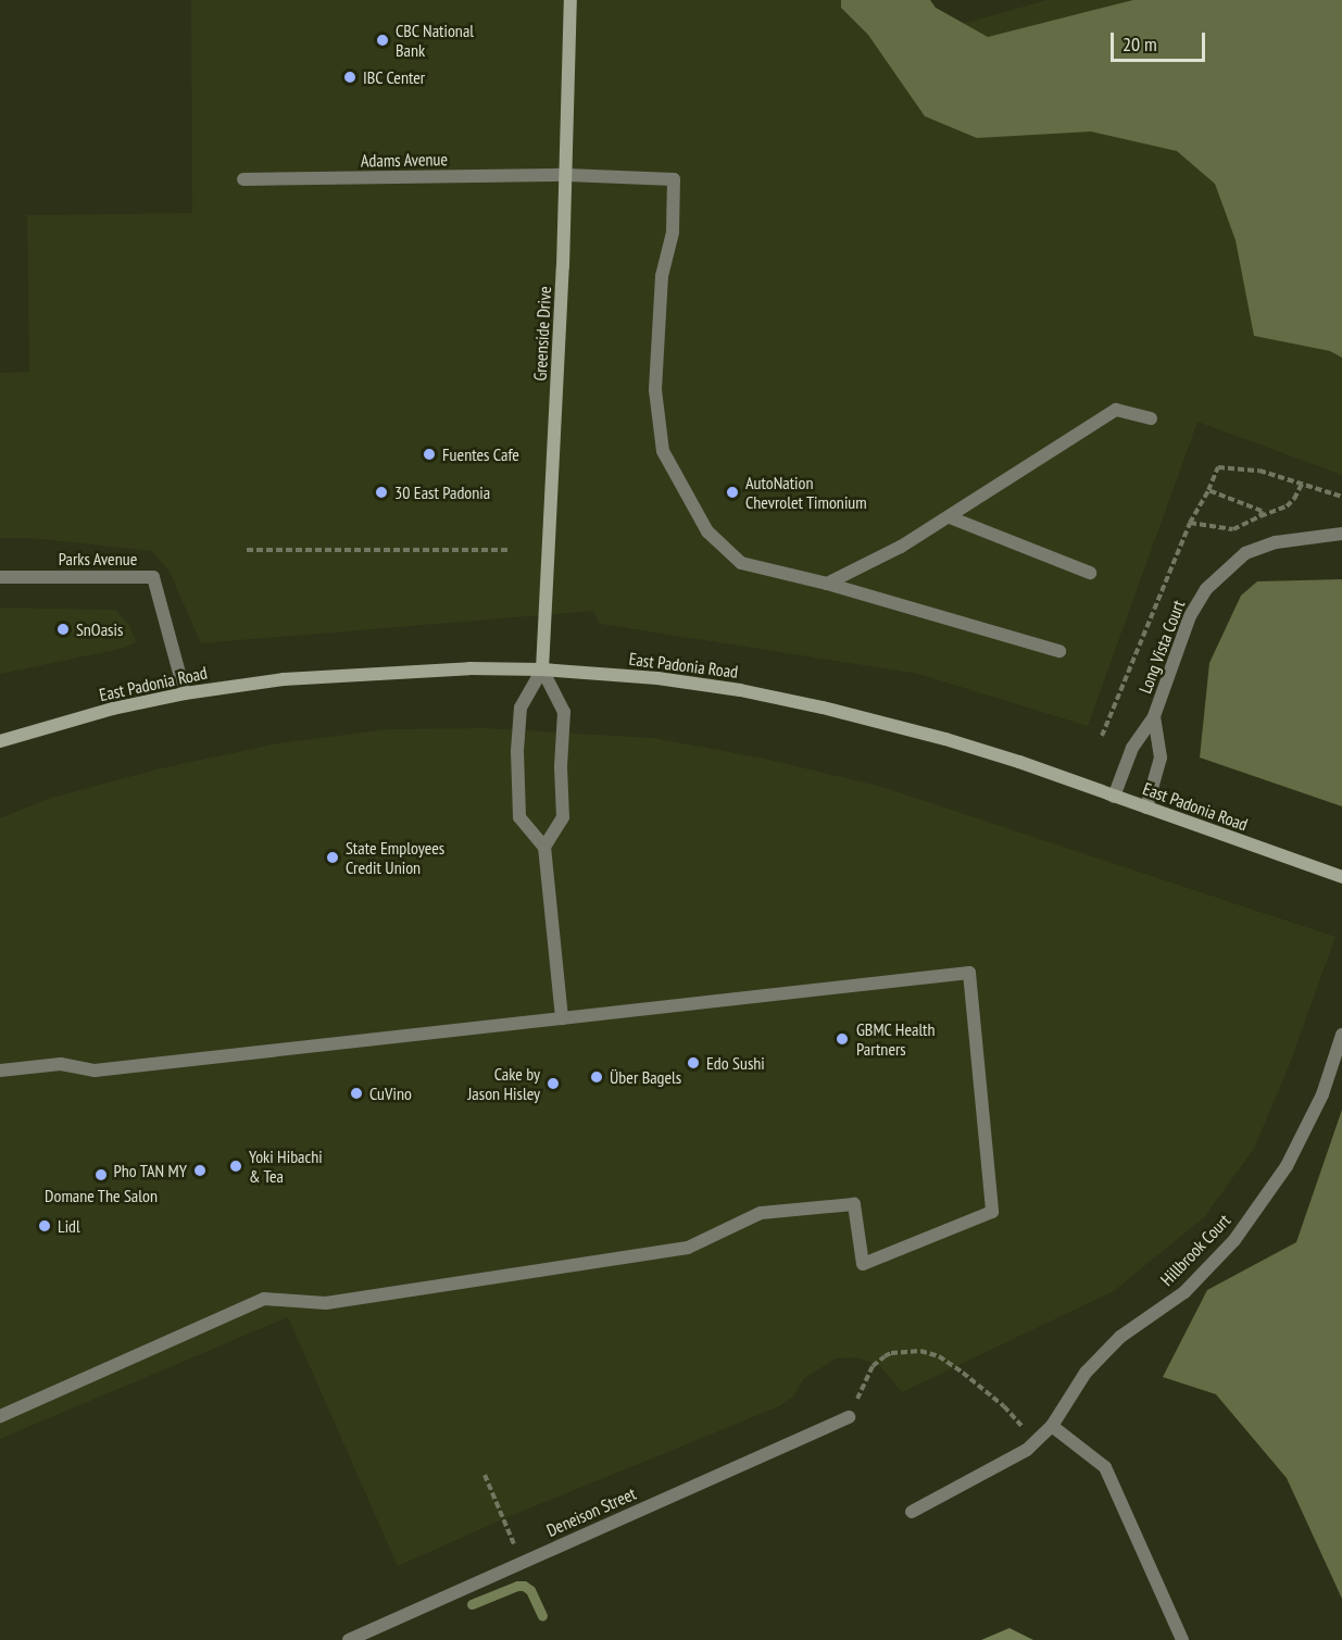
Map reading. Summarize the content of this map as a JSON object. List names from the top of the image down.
{
  "streets": {
    "street": [
      "Adams Avenue",
      "Greenside Drive",
      "Parks Avenue",
      "Long Vista Court",
      "East Padonia Road",
      "Hillbrook Court",
      "Deneison Street"
    ]
  },
  "crossings": [
    ["Adams Avenue", "Greenside Drive"],
    ["Greenside Drive", "East Padonia Road"],
    ["Parks Avenue", "East Padonia Road"]
  ],
  "places": [
    "CBC National Bank",
    "IBC Center",
    "Fuentes Cafe",
    "30 East Padonia",
    "AutoNation Chevrolet Timonium",
    "SnOasis",
    "State Employees Credit Union",
    "GBMC Health Partners",
    "Edo Sushi",
    "Über Bagels",
    "Cake by Jason Hisley",
    "CuVino",
    "Yoki Hibachi & Tea",
    "Pho TAN MY",
    "Domane The Salon",
    "Lidl"
  ],
  "scale_bar": "20 m"
}
